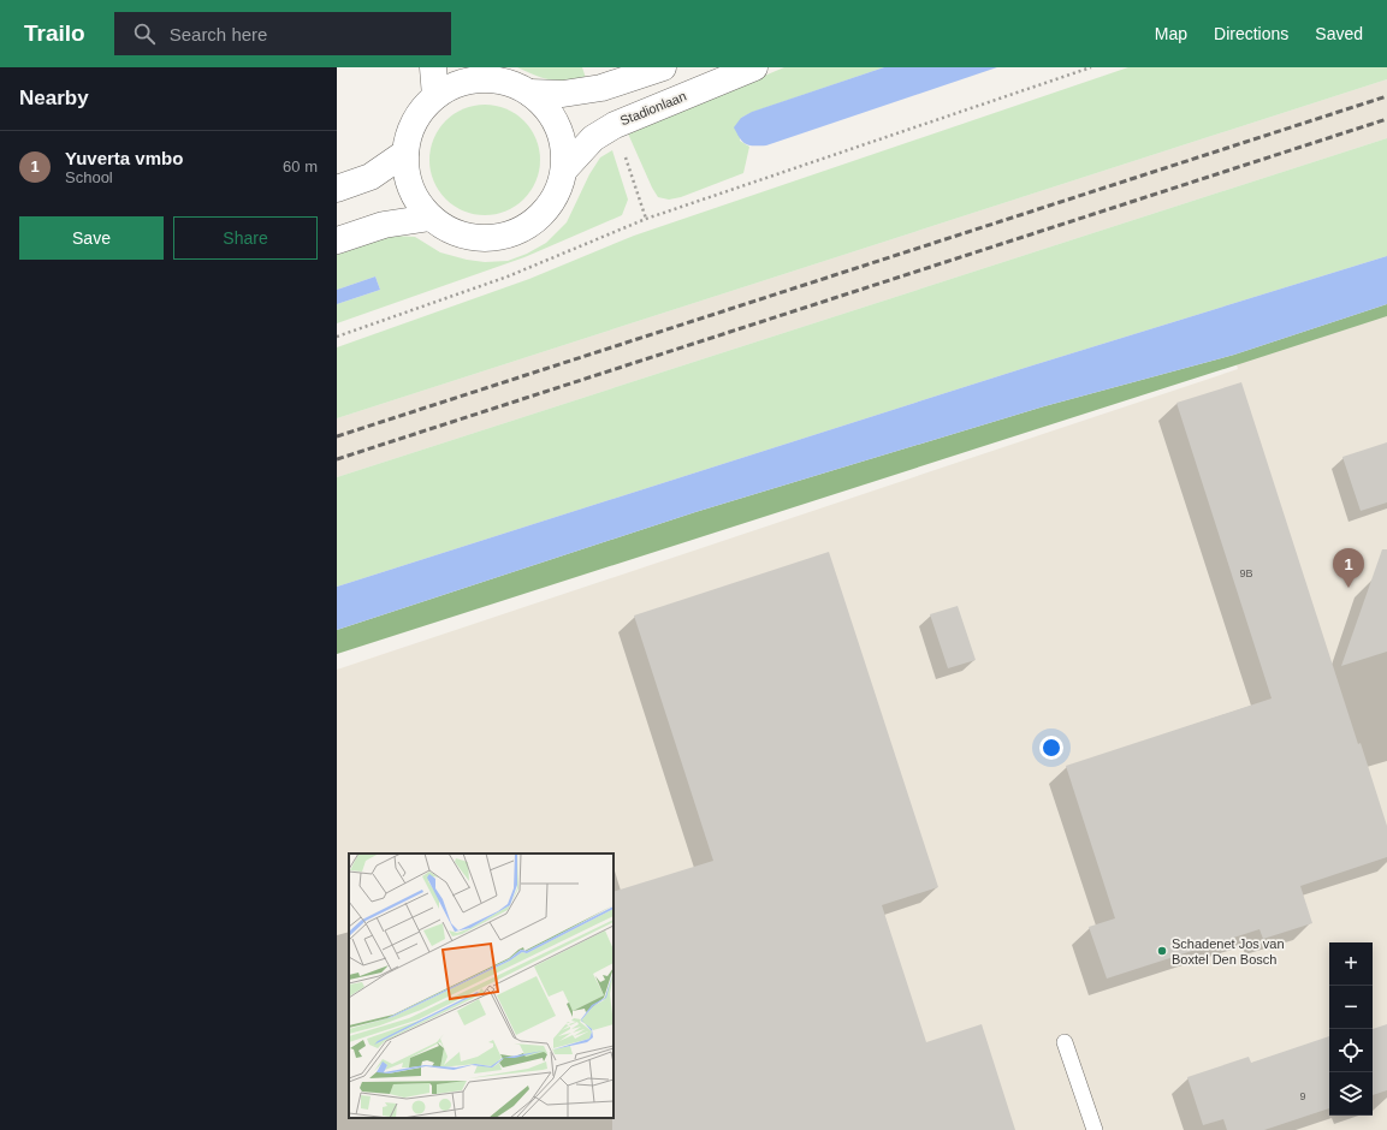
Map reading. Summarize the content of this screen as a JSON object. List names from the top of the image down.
{
  "streets": {
    "main road": ["Stadionlaan"]
  },
  "places": ["Schadenet Jos van Boxtel Den Bosch"],
  "house_numbers": ["9B", "9"],
  "page": {
    "header": "Trailo",
    "search": "Search here",
    "nav": ["Map", "Directions", "Saved"],
    "heading": "Nearby",
    "list": [
      {
        "mark": "1",
        "name": "Yuverta vmbo",
        "note": "School",
        "value": "60 m"
      }
    ],
    "buttons": ["Save", "Share"],
    "pins": "1",
    "map_buttons": ["+", "−"]
  }
}
